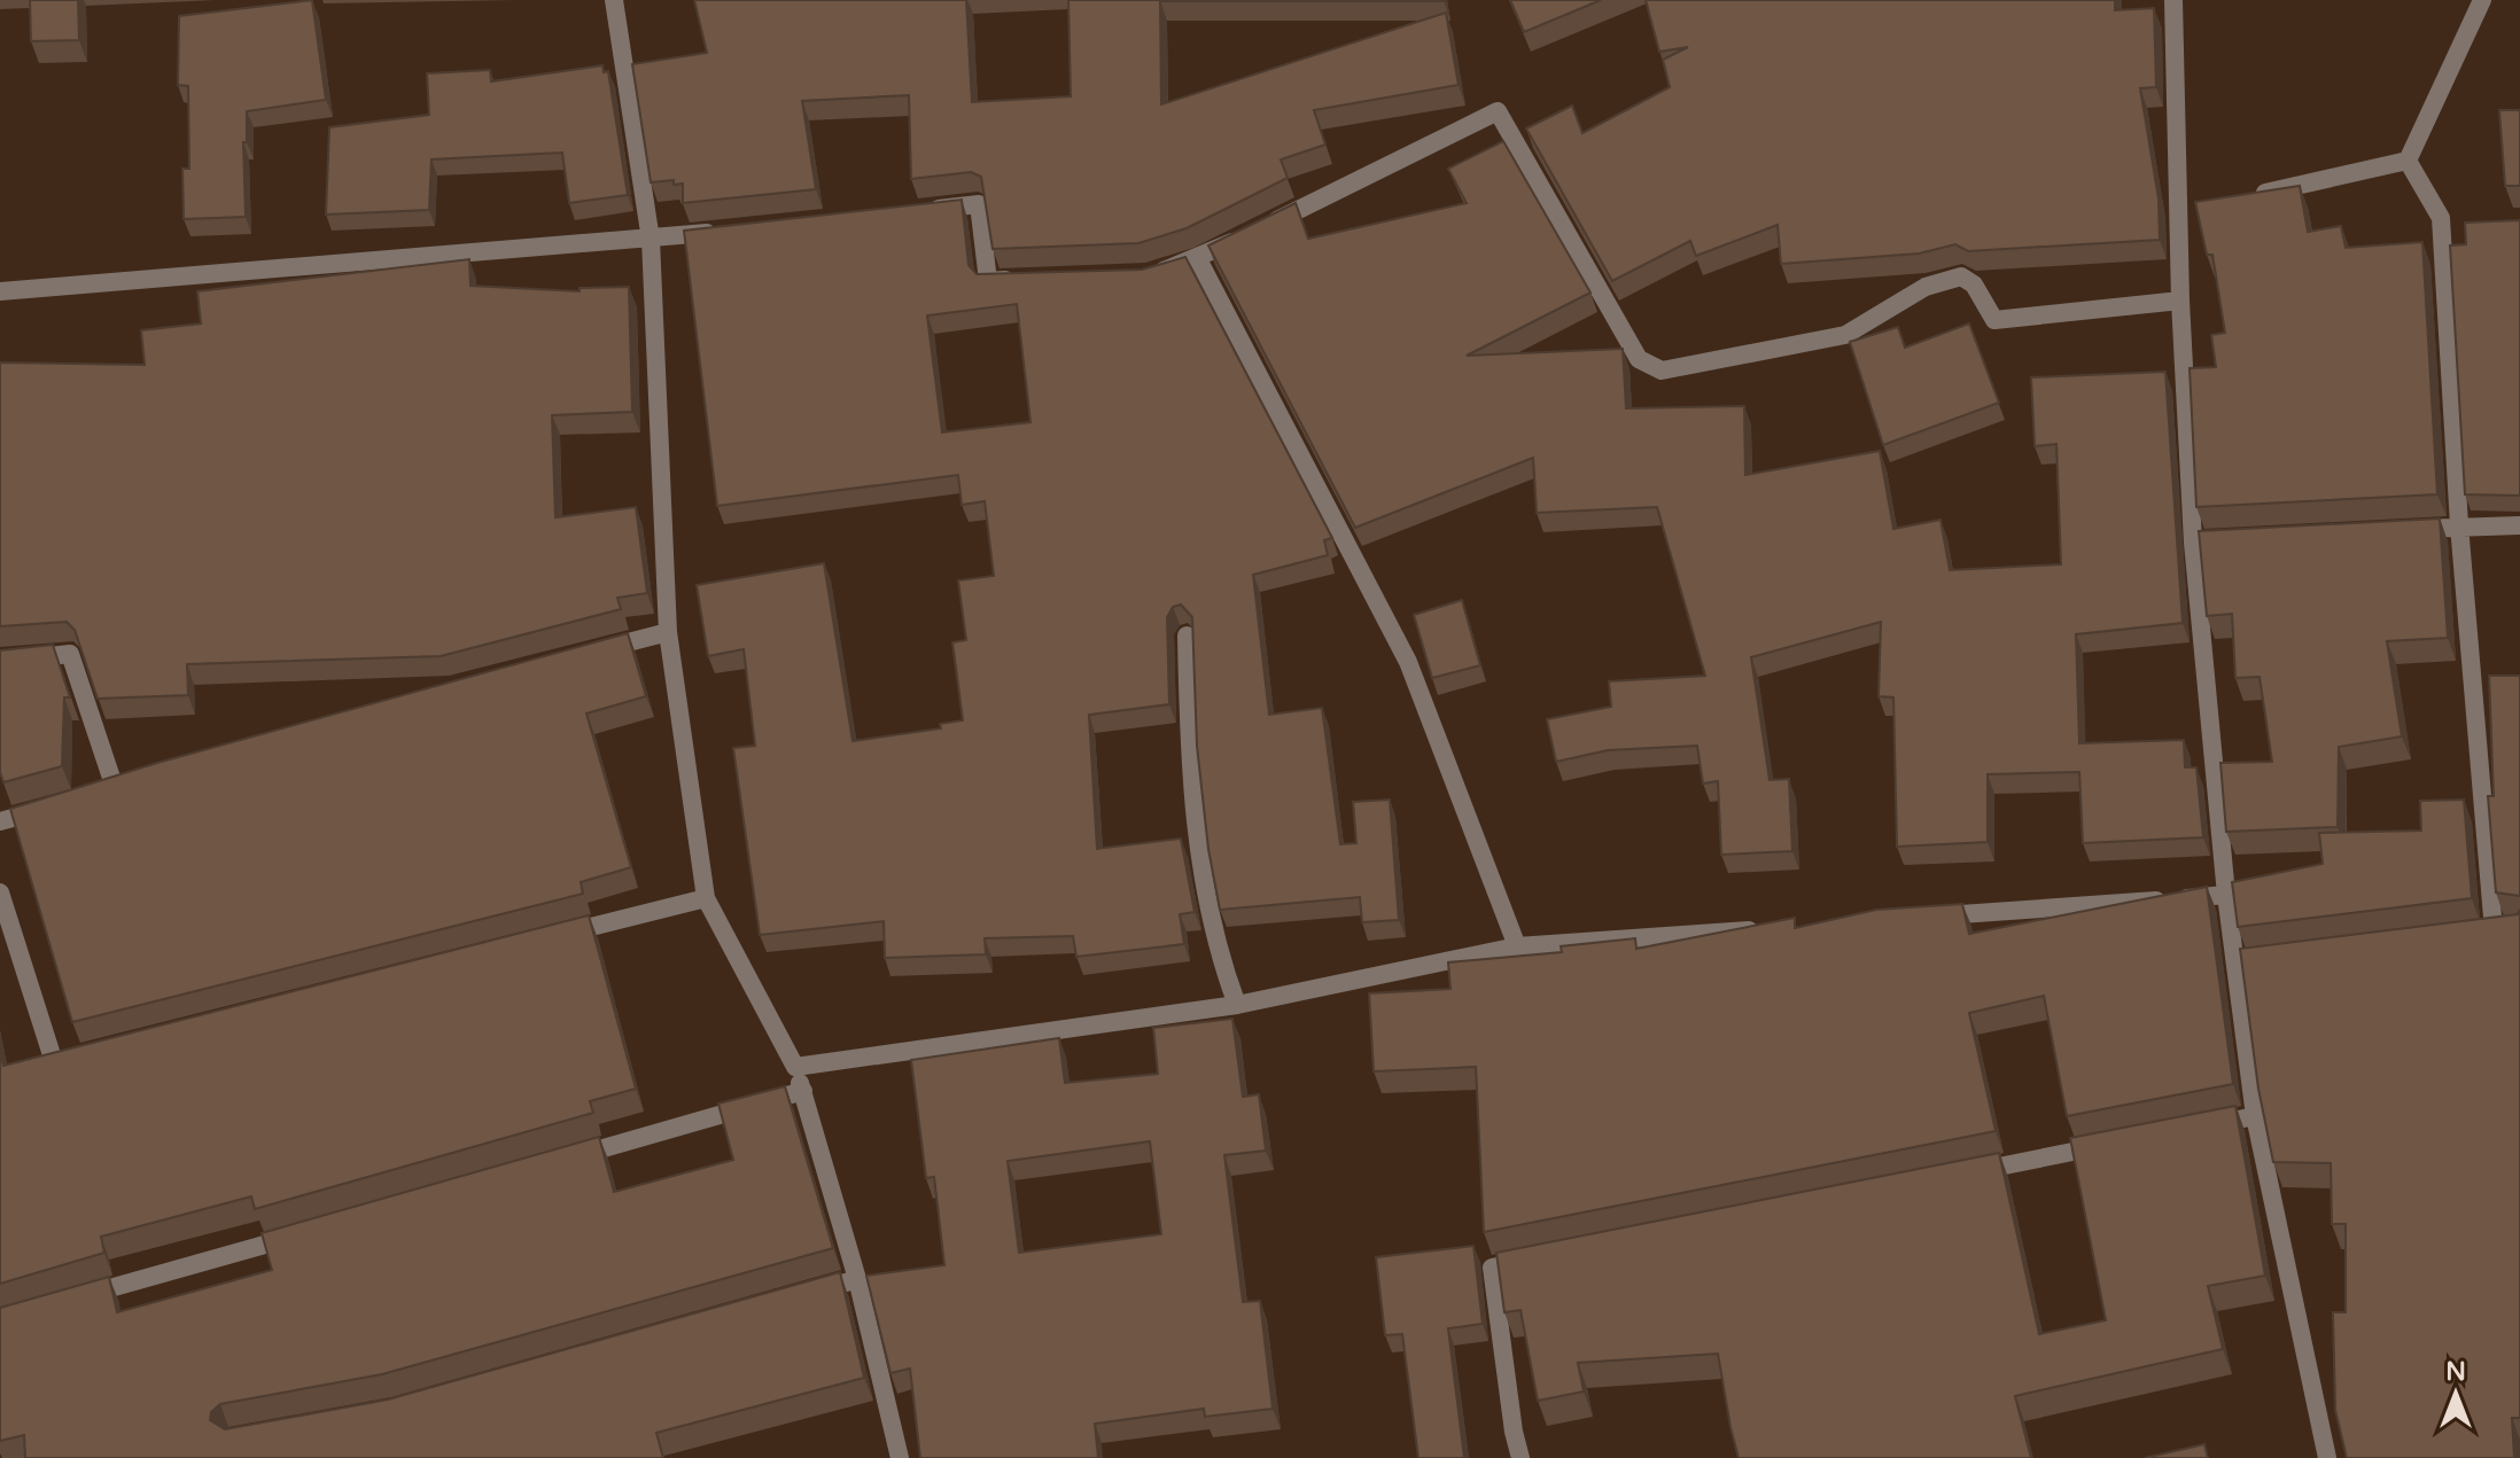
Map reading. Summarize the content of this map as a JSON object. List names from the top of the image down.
{
  "north": "top"
}
